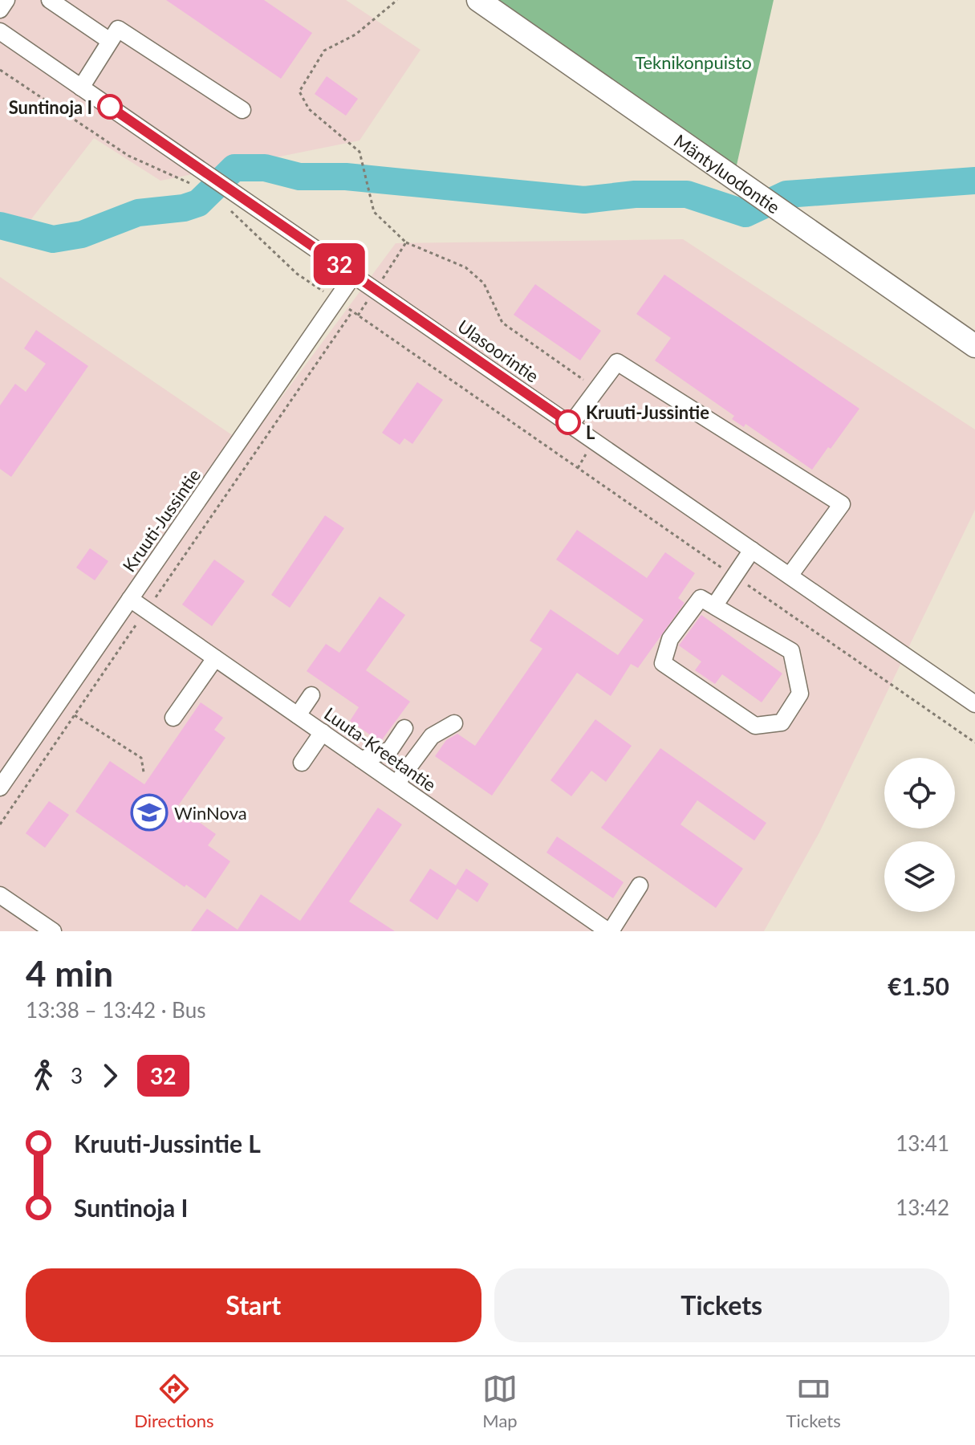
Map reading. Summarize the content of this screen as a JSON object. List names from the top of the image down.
{
  "streets": {
    "highway": ["Mäntyluodontie"],
    "street": ["Ulasoorintie", "Kruuti-Jussintie", "Luuta-Kreetantie"]
  },
  "crossings": [
    ["Ulasoorintie", "Kruuti-Jussintie"],
    ["Kruuti-Jussintie", "Luuta-Kreetantie"]
  ],
  "parks": ["Teknikonpuisto"],
  "places": {
    "other": ["Suntinoja I", "Kruuti-Jussintie L"],
    "school or university": ["WinNova"]
  },
  "lines": ["bus line 32"],
  "page": {
    "on_map": "32",
    "heading": ["4 min", "13:38 – 13:42 · Bus", "€1.50"],
    "legs": ["3", "32"],
    "list": [
      {
        "name": "Kruuti-Jussintie L",
        "value": "13:41"
      },
      {
        "name": "Suntinoja I",
        "value": "13:42"
      }
    ],
    "buttons": ["Start", "Tickets"],
    "tabs": ["Directions", "Map", "Tickets"]
  }
}
